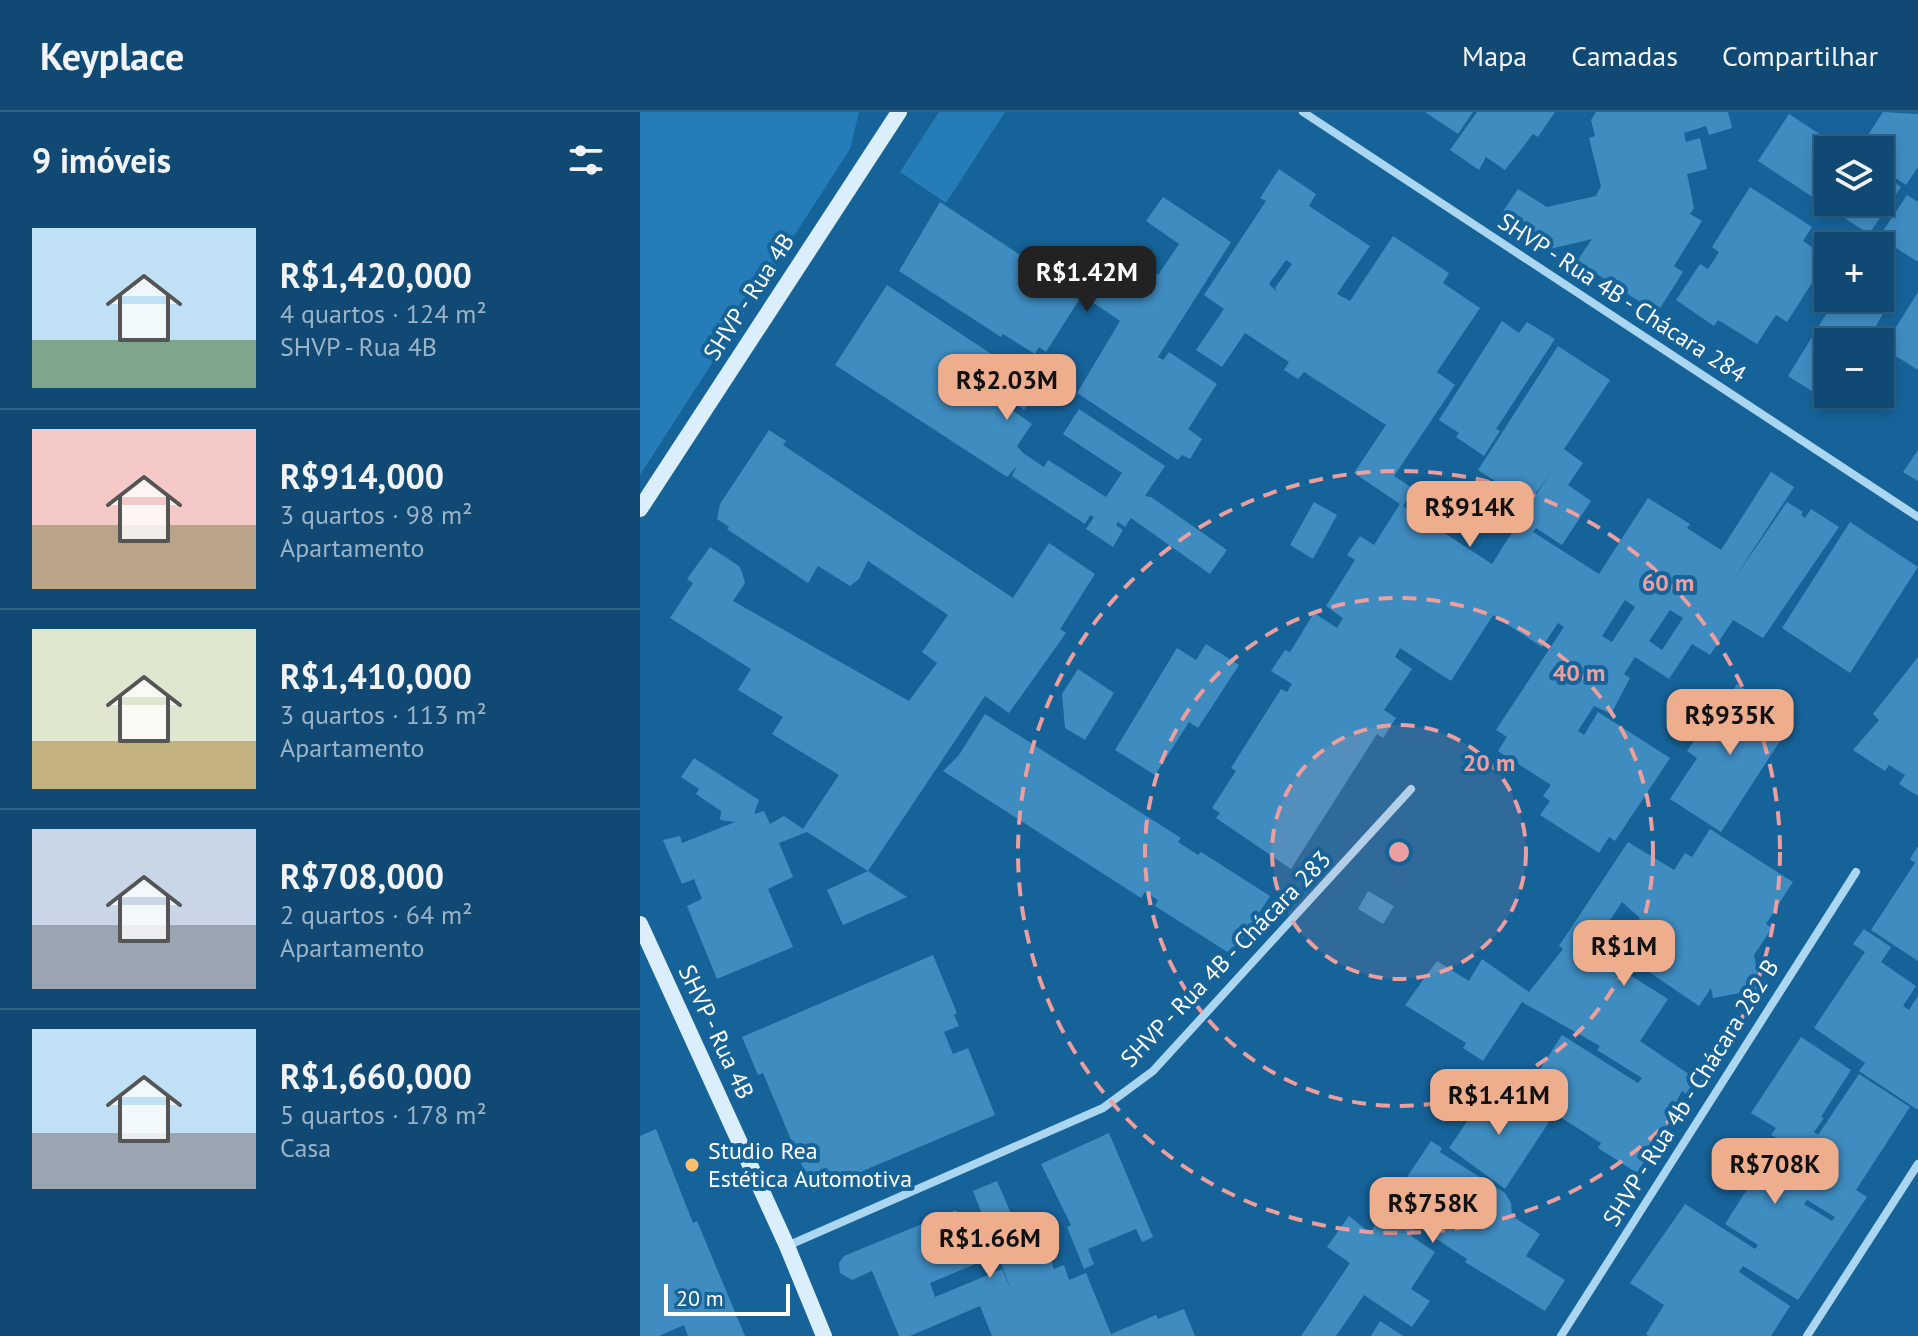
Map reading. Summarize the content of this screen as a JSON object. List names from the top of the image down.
{
  "streets": {
    "street": [
      "SHVP - Rua 4B",
      "SHVP - Rua 4B - Chácara 284",
      "SHVP - Rua 4B - Chácara 283",
      "SHVP - Rua 4b - Chácara 282 B"
    ]
  },
  "crossings": [
    ["SHVP - Rua 4B", "SHVP - Rua 4B - Chácara 283"]
  ],
  "places": ["Studio Rea Estética Automotiva"],
  "scale_bar": "20 m",
  "page": {
    "header": "Keyplace",
    "nav": ["Mapa", "Camadas", "Compartilhar"],
    "heading": "9 imóveis",
    "map_buttons": ["+", "−"],
    "list": [
      {
        "name": "R$1,420,000",
        "note": "4 quartos · 124 m² · SHVP - Rua 4B"
      },
      {
        "name": "R$914,000",
        "note": "3 quartos · 98 m² · Apartamento"
      },
      {
        "name": "R$1,410,000",
        "note": "3 quartos · 113 m² · Apartamento"
      },
      {
        "name": "R$708,000",
        "note": "2 quartos · 64 m² · Apartamento"
      },
      {
        "name": "R$1,660,000",
        "note": "5 quartos · 178 m² · Casa"
      }
    ],
    "price": [
      "R$1.42M",
      "R$2.03M",
      "R$914K",
      "R$935K",
      "R$1M",
      "R$1.41M",
      "R$708K",
      "R$758K",
      "R$1.66M"
    ],
    "scale": "20 m"
  },
  "rings": ["60 m", "40 m", "20 m"]
}
